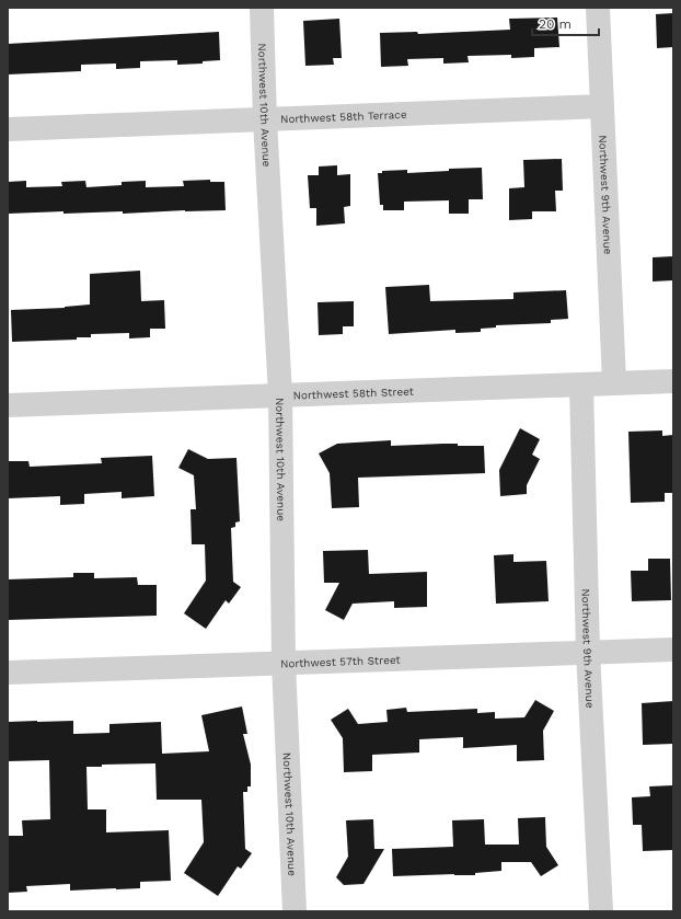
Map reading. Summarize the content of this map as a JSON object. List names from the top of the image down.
{
  "streets": {
    "street": [
      "Northwest 10th Avenue",
      "Northwest 58th Terrace",
      "Northwest 9th Avenue",
      "Northwest 58th Street",
      "Northwest 57th Street"
    ]
  },
  "crossings": [
    ["Northwest 10th Avenue", "Northwest 58th Terrace"],
    ["Northwest 10th Avenue", "Northwest 58th Street"],
    ["Northwest 10th Avenue", "Northwest 57th Street"],
    ["Northwest 58th Terrace", "Northwest 9th Avenue"],
    ["Northwest 9th Avenue", "Northwest 58th Street"],
    ["Northwest 9th Avenue", "Northwest 57th Street"]
  ],
  "scale_bar": "20 m"
}
